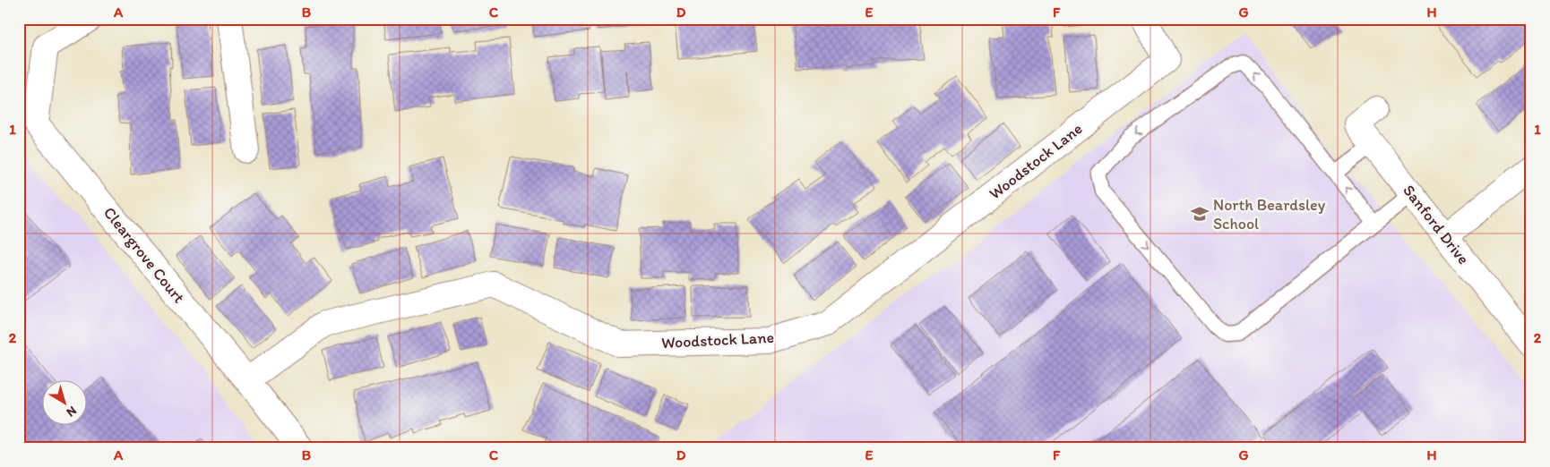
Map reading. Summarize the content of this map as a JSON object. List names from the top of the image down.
{
  "streets": {
    "street": ["Woodstock Lane", "Sanford Drive", "Cleargrove Court"]
  },
  "crossings": [
    ["Woodstock Lane", "Cleargrove Court"]
  ],
  "places": {
    "school or university": ["North Beardsley School"]
  },
  "north": "bottom right",
  "grid": {
    "columns": [
      "A",
      "B",
      "C",
      "D",
      "E",
      "F",
      "G",
      "H"
    ],
    "rows": ["1", "2"]
  }
}
